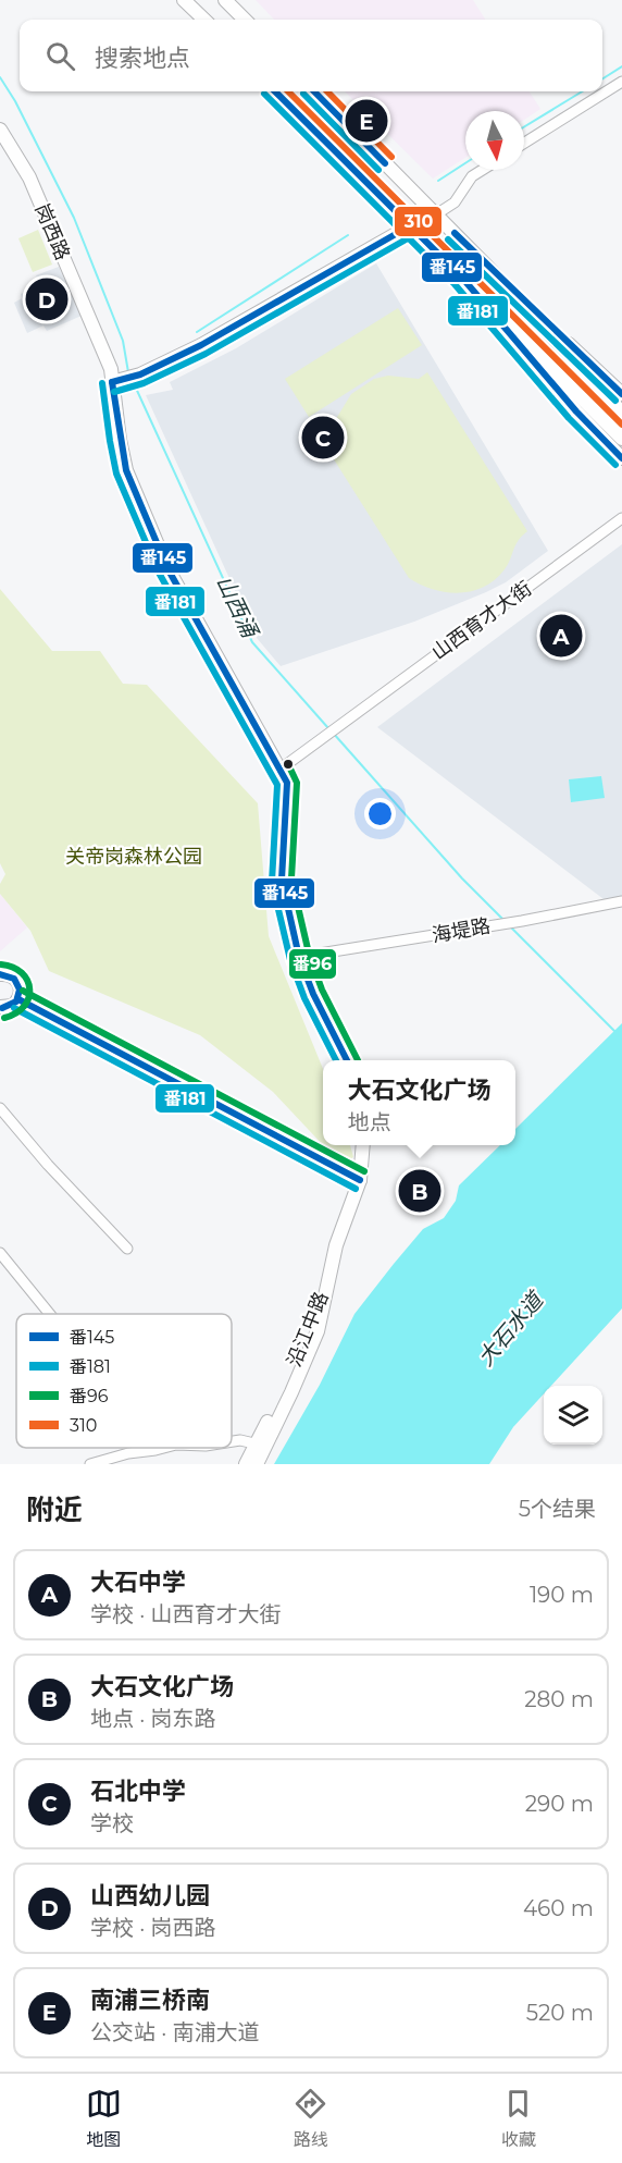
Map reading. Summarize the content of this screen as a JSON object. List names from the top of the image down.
{
  "streets": {
    "street": [
      "岗西路",
      "山西育才大街",
      "海堤路",
      "沿江中路"
    ]
  },
  "crossings": [
    ["岗西路", "山西育才大街"],
    ["岗西路", "海堤路"]
  ],
  "water": ["山西涌", "大石水道"],
  "parks": ["关帝岗森林公园"],
  "lines": [
    "transit line 番145",
    "transit line 310",
    "transit line 番181",
    "transit line 番96"
  ],
  "legend": [
    "番145",
    "番181",
    "番96",
    "310"
  ],
  "north": "bottom",
  "page": {
    "search": "搜索地点",
    "pins": [
      "E",
      "D",
      "C",
      "A",
      "B"
    ],
    "popup": ["大石文化广场", "地点"],
    "heading": ["附近", "5个结果"],
    "list": [
      {
        "mark": "A",
        "name": "大石中学",
        "note": "学校 · 山西育才大街",
        "value": "190 m"
      },
      {
        "mark": "B",
        "name": "大石文化广场",
        "note": "地点 · 岗东路",
        "value": "280 m"
      },
      {
        "mark": "C",
        "name": "石北中学",
        "note": "学校",
        "value": "290 m"
      },
      {
        "mark": "D",
        "name": "山西幼儿园",
        "note": "学校 · 岗西路",
        "value": "460 m"
      },
      {
        "mark": "E",
        "name": "南浦三桥南",
        "note": "公交站 · 南浦大道",
        "value": "520 m"
      }
    ],
    "nav": ["地图", "路线", "收藏"]
  }
}
